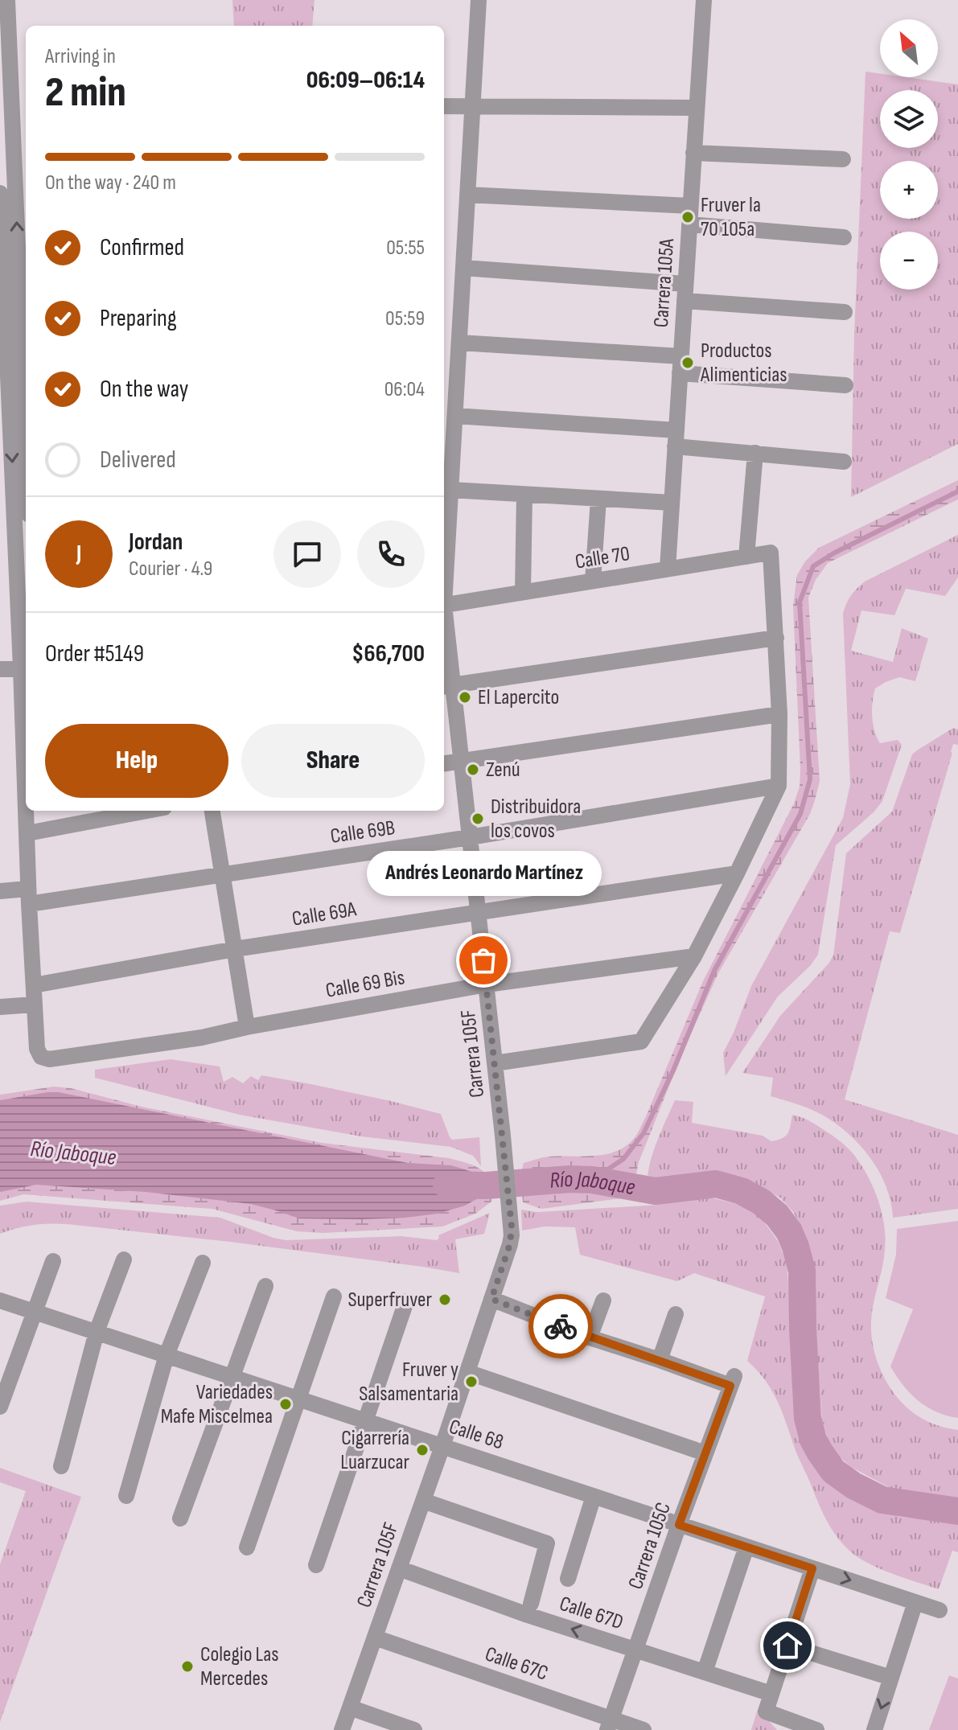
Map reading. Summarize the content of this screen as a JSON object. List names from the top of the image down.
{
  "streets": {
    "street": [
      "Carrera 105A",
      "Calle 70",
      "Calle 69B",
      "Calle 69A",
      "Calle 69 Bis",
      "Carrera 105F",
      "Calle 68",
      "Carrera 105C",
      "Calle 67D",
      "Calle 67C"
    ]
  },
  "crossings": [
    ["Carrera 105A", "Calle 70"],
    ["Calle 69B", "Carrera 105F"],
    ["Calle 69A", "Carrera 105F"],
    ["Calle 69 Bis", "Carrera 105F"],
    ["Carrera 105F", "Calle 68"],
    ["Carrera 105F", "Calle 67D"],
    ["Carrera 105F", "Calle 67C"],
    ["Calle 68", "Carrera 105C"],
    ["Carrera 105C", "Calle 67D"],
    ["Carrera 105C", "Calle 67C"]
  ],
  "one_way": ["Calle 67D"],
  "water": ["Río Jaboque"],
  "places": [
    "Fruver la 70 105a",
    "Productos Alimenticias",
    "El Lapercito",
    "Zenú",
    "Distribuidora los covos",
    "Andrés Leonardo Martínez",
    "Superfruver",
    "Fruver y Salsamentaria",
    "Variedades Mafe Miscelmea",
    "Cigarrería Luarzucar",
    "Colegio Las Mercedes"
  ],
  "north": "top left",
  "page": {
    "map_buttons": ["+", "−"],
    "heading": ["2 min", "Arriving in", "06:09–06:14"],
    "panel": [
      "Jordan",
      "Courier · 4.9",
      "Order #5149",
      "$66,700"
    ],
    "bar": "On the way · 240 m",
    "list": [
      ["Confirmed", "05:55"],
      ["Preparing", "05:59"],
      ["On the way", "06:04"],
      "Delivered"
    ],
    "round": "J",
    "buttons": ["Help", "Share"],
    "bubble": "Andrés Leonardo Martínez"
  }
}
